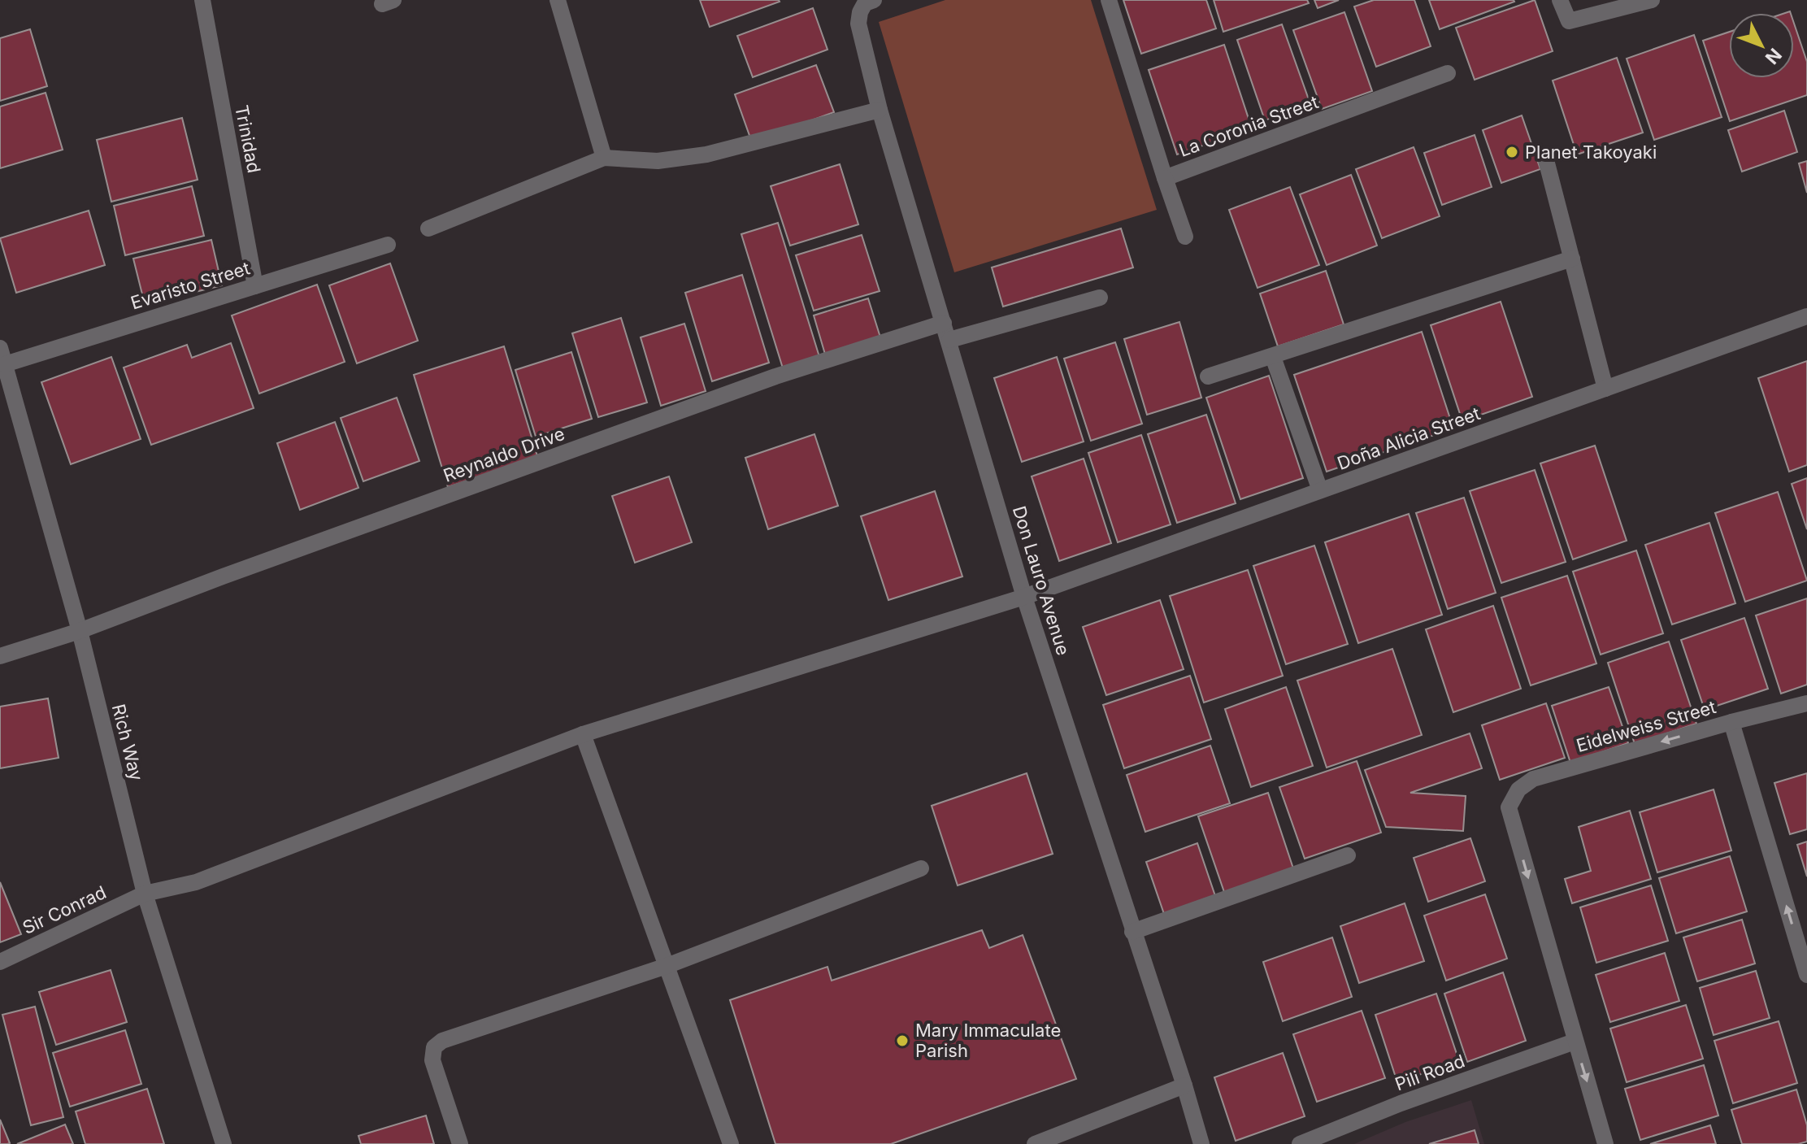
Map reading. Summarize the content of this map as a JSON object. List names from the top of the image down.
{
  "streets": {
    "street": [
      "La Coronia Street",
      "Trinidad",
      "Evaristo Street",
      "Doña Alicia Street",
      "Reynaldo Drive",
      "Don Lauro Avenue",
      "Eidelweiss Street",
      "Rich Way",
      "Sir Conrad",
      "Pili Road"
    ]
  },
  "crossings": [
    ["Trinidad", "Evaristo Street"],
    ["Evaristo Street", "Rich Way"],
    ["Doña Alicia Street", "Don Lauro Avenue"],
    ["Doña Alicia Street", "Sir Conrad"],
    ["Reynaldo Drive", "Don Lauro Avenue"],
    ["Reynaldo Drive", "Rich Way"],
    ["Eidelweiss Street", "Pili Road"],
    ["Rich Way", "Sir Conrad"]
  ],
  "places": ["Planet Takoyaki", "Mary Immaculate Parish"],
  "north": "bottom right"
}
